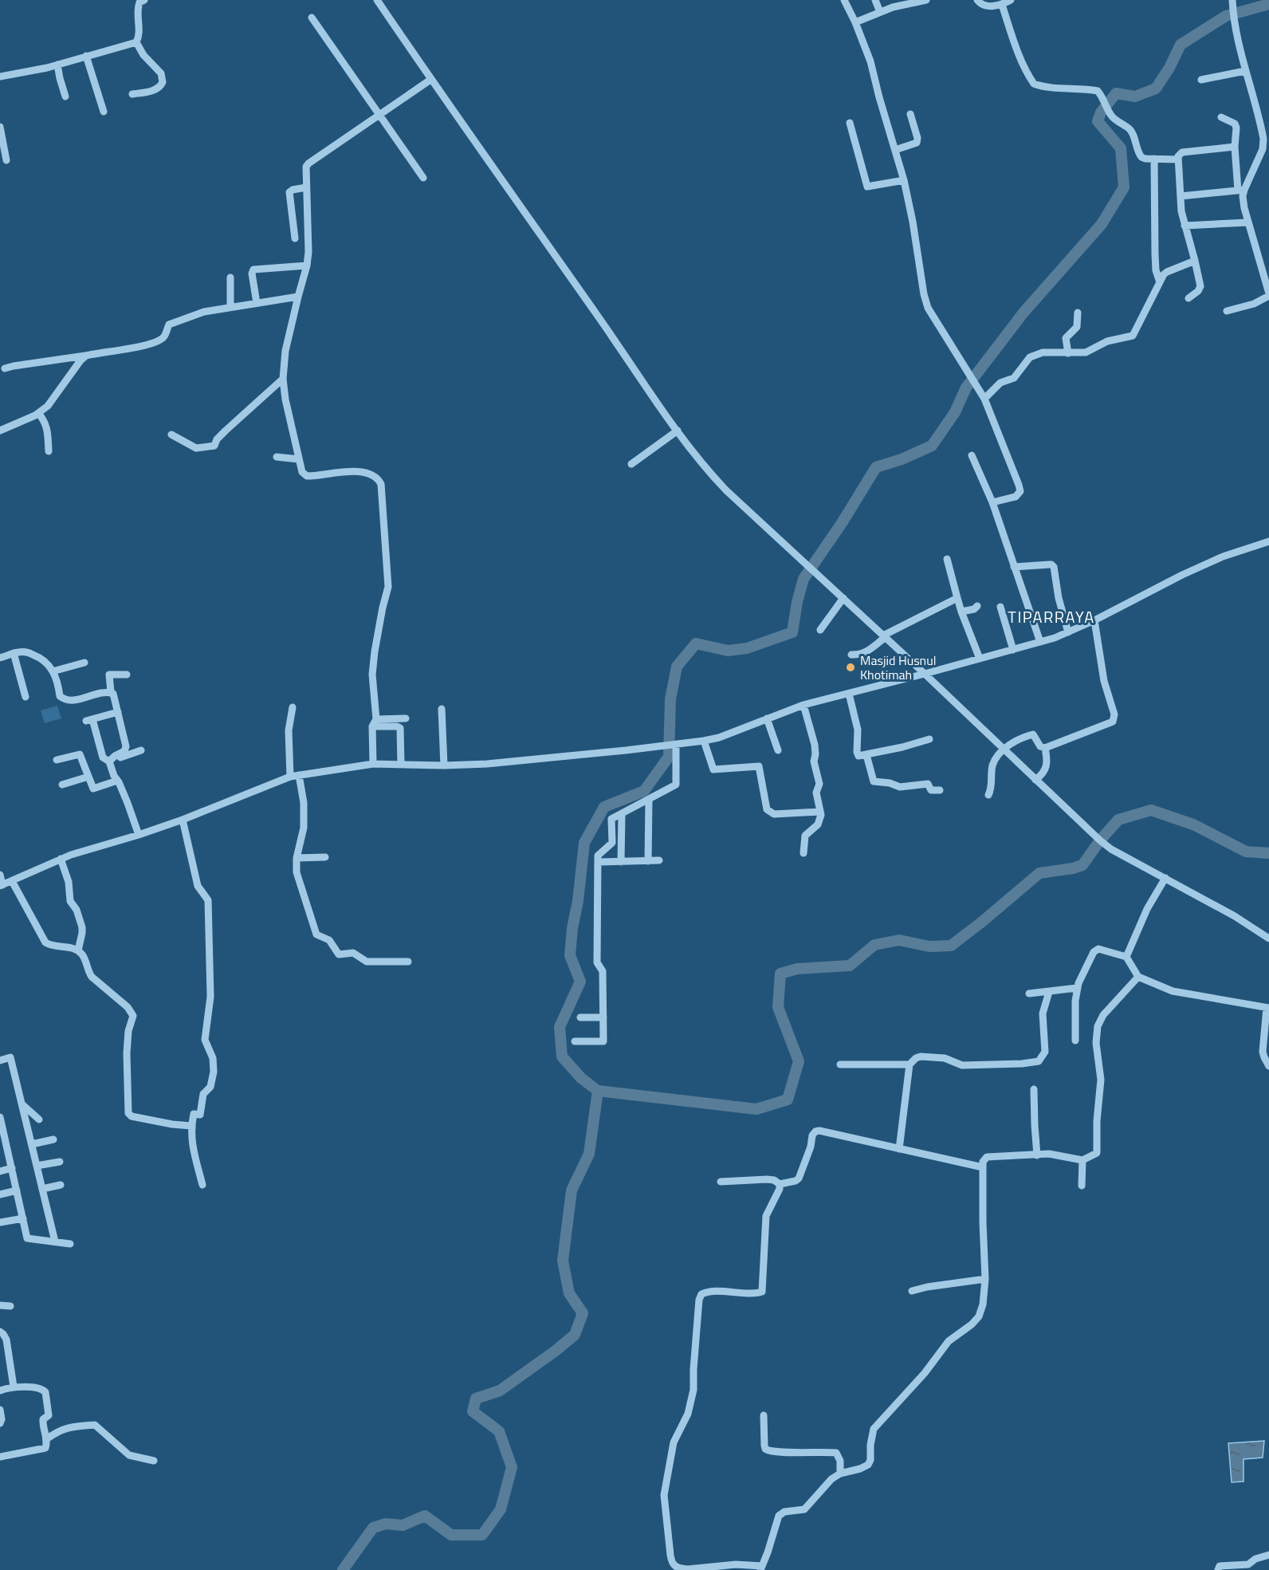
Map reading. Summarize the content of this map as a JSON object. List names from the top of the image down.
{
  "districts": ["TIPARRAYA"],
  "places": ["Masjid Husnul Khotimah"]
}
